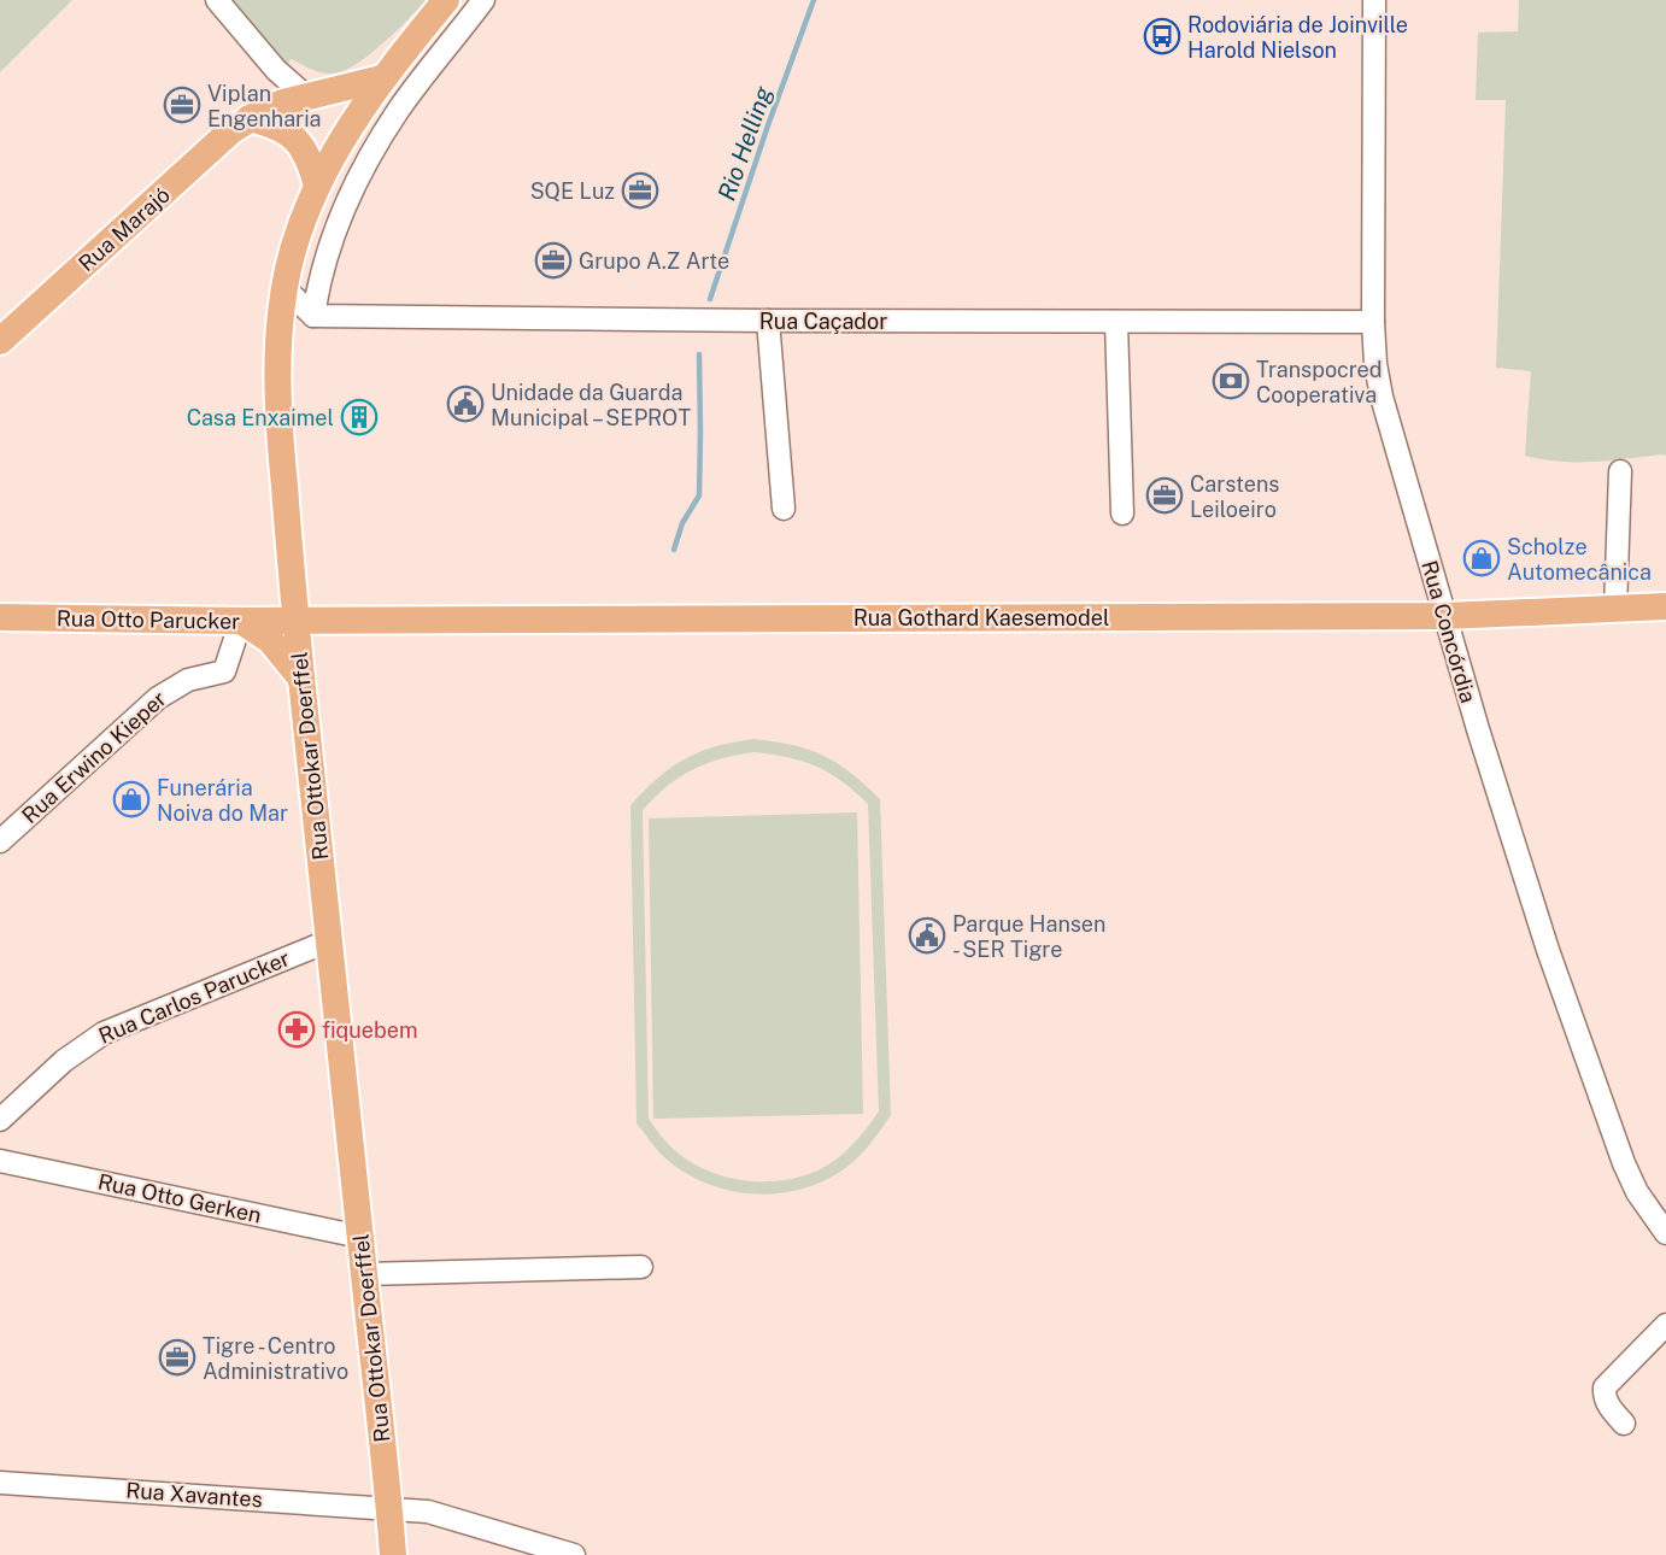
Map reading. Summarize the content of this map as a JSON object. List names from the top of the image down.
{
  "streets": {
    "main road": [
      "Rua Marajó",
      "Rua Gothard Kaesemodel",
      "Rua Otto Parucker",
      "Rua Ottokar Doerffel"
    ],
    "street": [
      "Rua Caçador",
      "Rua Concórdia",
      "Rua Erwino Kieper",
      "Rua Carlos Parucker",
      "Rua Otto Gerken",
      "Rua Xavantes"
    ]
  },
  "crossings": [
    ["Rua Marajó", "Rua Ottokar Doerffel"],
    ["Rua Caçador", "Rua Concórdia"],
    ["Rua Gothard Kaesemodel", "Rua Otto Parucker"],
    ["Rua Gothard Kaesemodel", "Rua Concórdia"],
    ["Rua Gothard Kaesemodel", "Rua Ottokar Doerffel"],
    ["Rua Otto Parucker", "Rua Ottokar Doerffel"],
    ["Rua Otto Parucker", "Rua Erwino Kieper"],
    ["Rua Ottokar Doerffel", "Rua Carlos Parucker"],
    ["Rua Ottokar Doerffel", "Rua Otto Gerken"],
    ["Rua Ottokar Doerffel", "Rua Xavantes"]
  ],
  "water": ["Rio Helling"],
  "places": {
    "bus stop": ["Rodoviária de Joinville Harold Nielson"],
    "office": [
      "Viplan Engenharia",
      "SQE Luz",
      "Grupo A.Z Arte",
      "Carstens Leiloeiro",
      "Tigre - Centro Administrativo"
    ],
    "bank": ["Transpocred Cooperativa"],
    "public building": ["Unidade da Guarda Municipal – SEPROT", "Parque Hansen - SER Tigre"],
    "building": ["Casa Enxaimel"],
    "shop": ["Scholze Automecânica", "Funerária Noiva do Mar"],
    "pharmacy": ["fiquebem"]
  }
}
